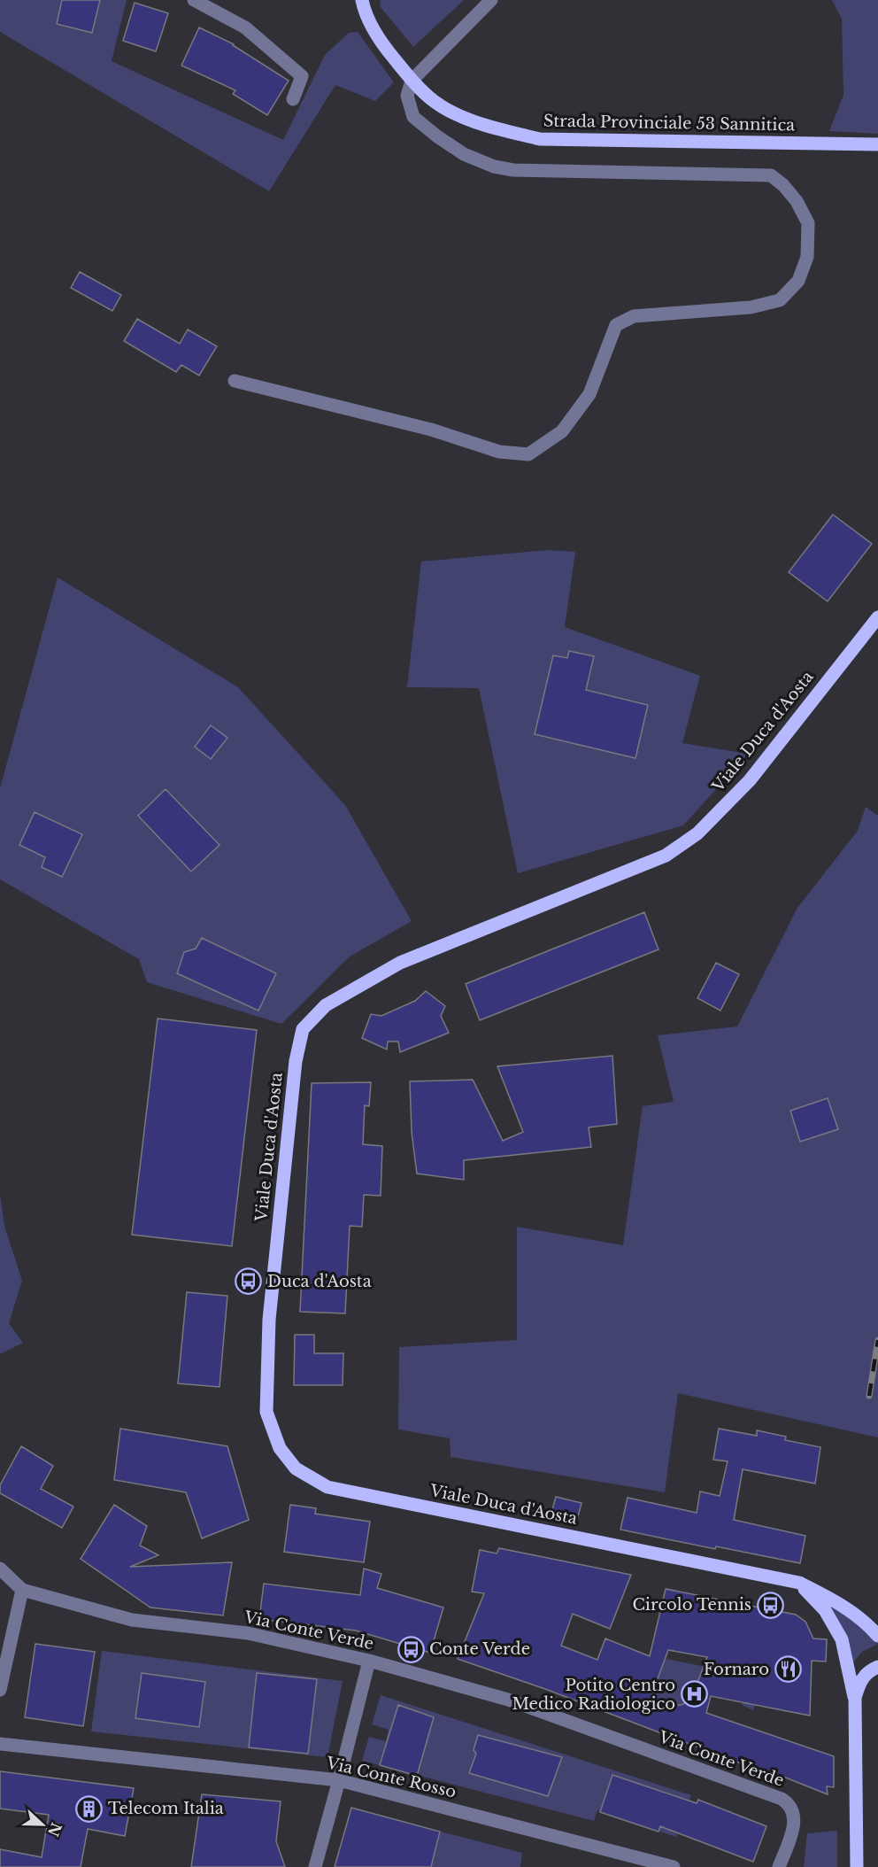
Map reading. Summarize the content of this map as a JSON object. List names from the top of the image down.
{
  "streets": {
    "main road": ["Strada Provinciale 53 Sannitica", "Viale Duca d'Aosta"],
    "street": ["Via Conte Verde", "Via Conte Rosso"]
  },
  "places": {
    "bus stop": ["Duca d'Aosta", "Circolo Tennis", "Conte Verde"],
    "restaurant": ["Fornaro"],
    "hospital": ["Potito Centro Medico Radiologico"],
    "building": ["Telecom Italia"]
  },
  "north": "right"
}
